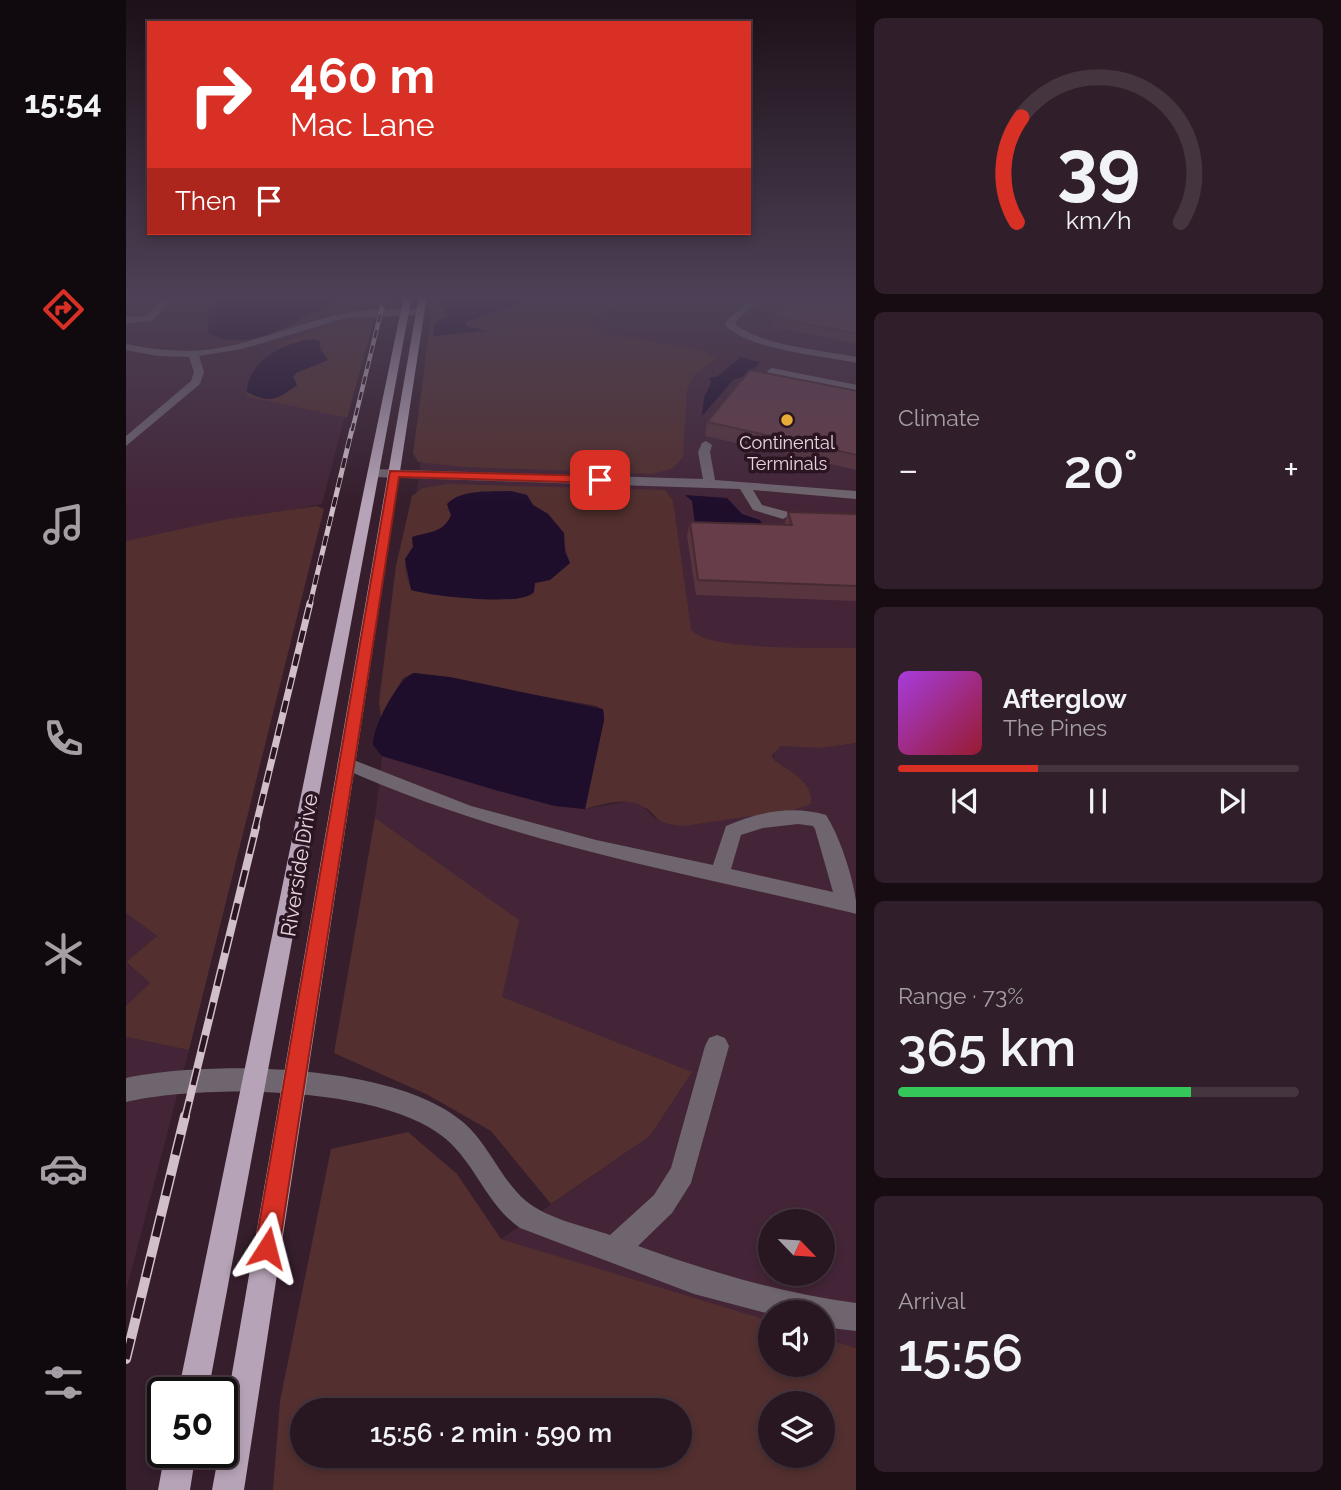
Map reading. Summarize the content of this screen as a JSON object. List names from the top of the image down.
{
  "streets": {
    "main road": ["Riverside Drive"]
  },
  "places": ["Continental Terminals"],
  "north": "bottom right",
  "page": {
    "tabs": "15:54",
    "turn": ["460 m", "Mac Lane"],
    "then": "Then",
    "tile": [
      "Climate",
      ["Range · 73%", "365 km"],
      ["Arrival", "15:56"]
    ],
    "heat": ["−", "20°", "+"],
    "song": ["Afterglow", "The Pines"],
    "limit": "50",
    "trip": "15:56 · 2 min · 590 m",
    "gauge": ["39", "km/h"]
  }
}
